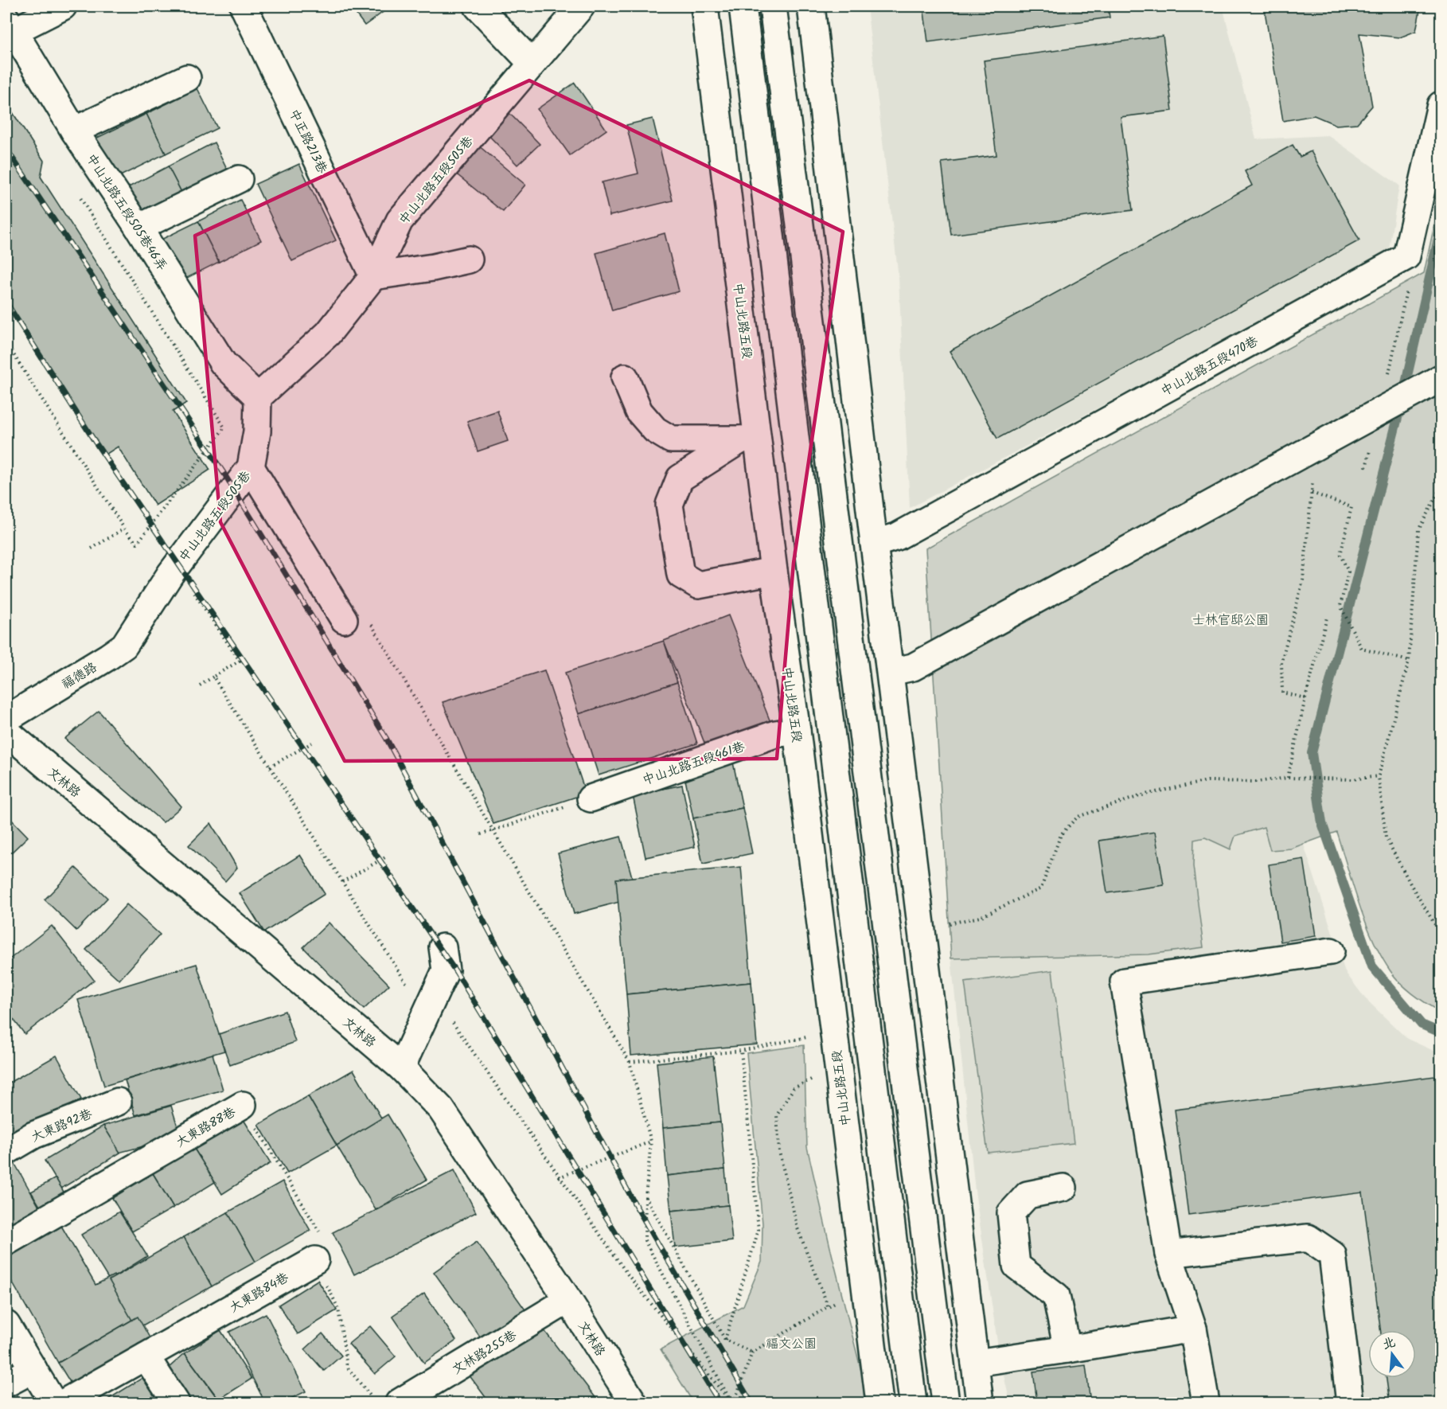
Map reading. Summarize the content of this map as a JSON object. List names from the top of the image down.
{
  "streets": {
    "main road": [
      "中正路213巷",
      "中山北路五段505巷",
      "中山北路五段505巷46弄",
      "中山北路五段",
      "中山北路五段470巷",
      "福德路",
      "中山北路五段461巷",
      "文林路",
      "大東路92巷",
      "大東路88巷",
      "大東路84巷",
      "文林路255巷"
    ]
  },
  "crossings": [
    ["中正路213巷", "中山北路五段505巷"],
    ["中山北路五段505巷", "中山北路五段505巷46弄"],
    ["中山北路五段505巷", "福德路"],
    ["中山北路五段", "中山北路五段461巷"],
    ["文林路", "文林路255巷"],
    ["大東路88巷", "大東路84巷"]
  ],
  "parks": ["士林官邸公園", "福文公園"],
  "north": "top"
}
